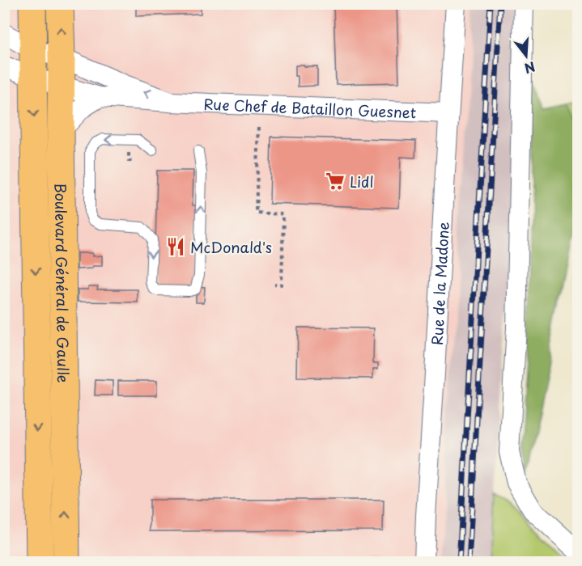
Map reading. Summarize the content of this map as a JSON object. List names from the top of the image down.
{
  "streets": {
    "main road": ["Boulevard Général de Gaulle"],
    "street": ["Rue Chef de Bataillon Guesnet", "Rue de la Madone"]
  },
  "crossings": [
    ["Rue Chef de Bataillon Guesnet", "Boulevard Général de Gaulle"],
    ["Rue Chef de Bataillon Guesnet", "Rue de la Madone"]
  ],
  "places": {
    "supermarket": ["Lidl"],
    "restaurant": ["McDonald's"]
  },
  "north": "bottom"
}
